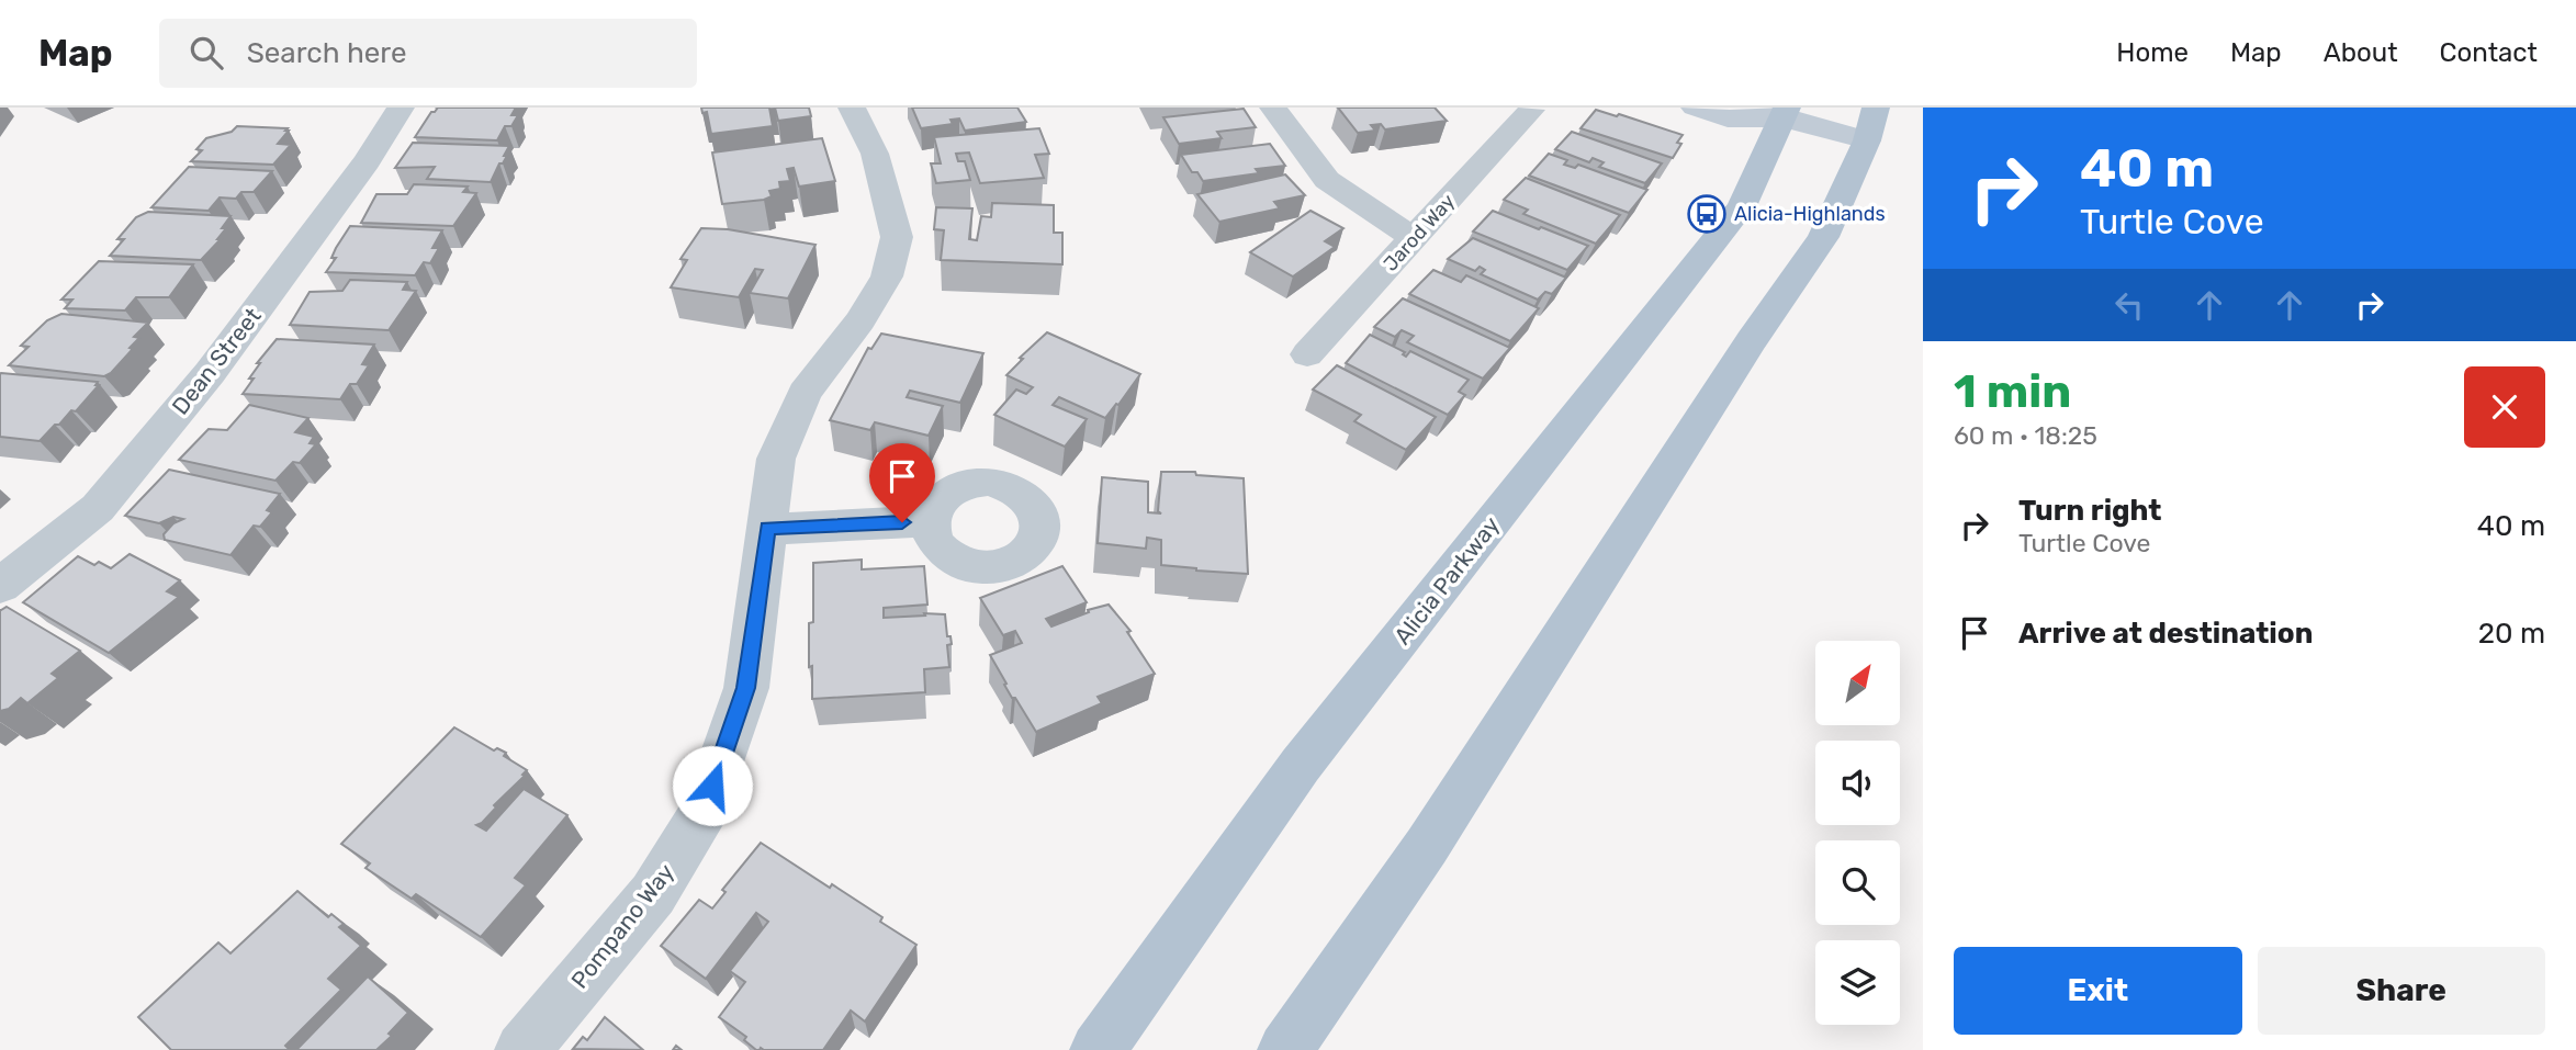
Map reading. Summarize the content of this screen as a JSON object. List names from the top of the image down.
{
  "streets": {
    "main road": ["Alicia Parkway"],
    "street": ["Jarod Way", "Dean Street", "Pompano Way"]
  },
  "places": {
    "bus stop": ["Alicia-Highlands"]
  },
  "north": "top right",
  "page": {
    "header": "Map",
    "search": "Search here",
    "nav": [
      "Home",
      "Map",
      "About",
      "Contact"
    ],
    "turn": ["40 m", "Turtle Cove"],
    "heading": ["1 min", "60 m · 18:25"],
    "list": [
      {
        "name": "Turn right",
        "note": "Turtle Cove",
        "value": "40 m"
      },
      {
        "name": "Arrive at destination",
        "value": "20 m"
      }
    ],
    "buttons": ["Exit", "Share"]
  }
}
